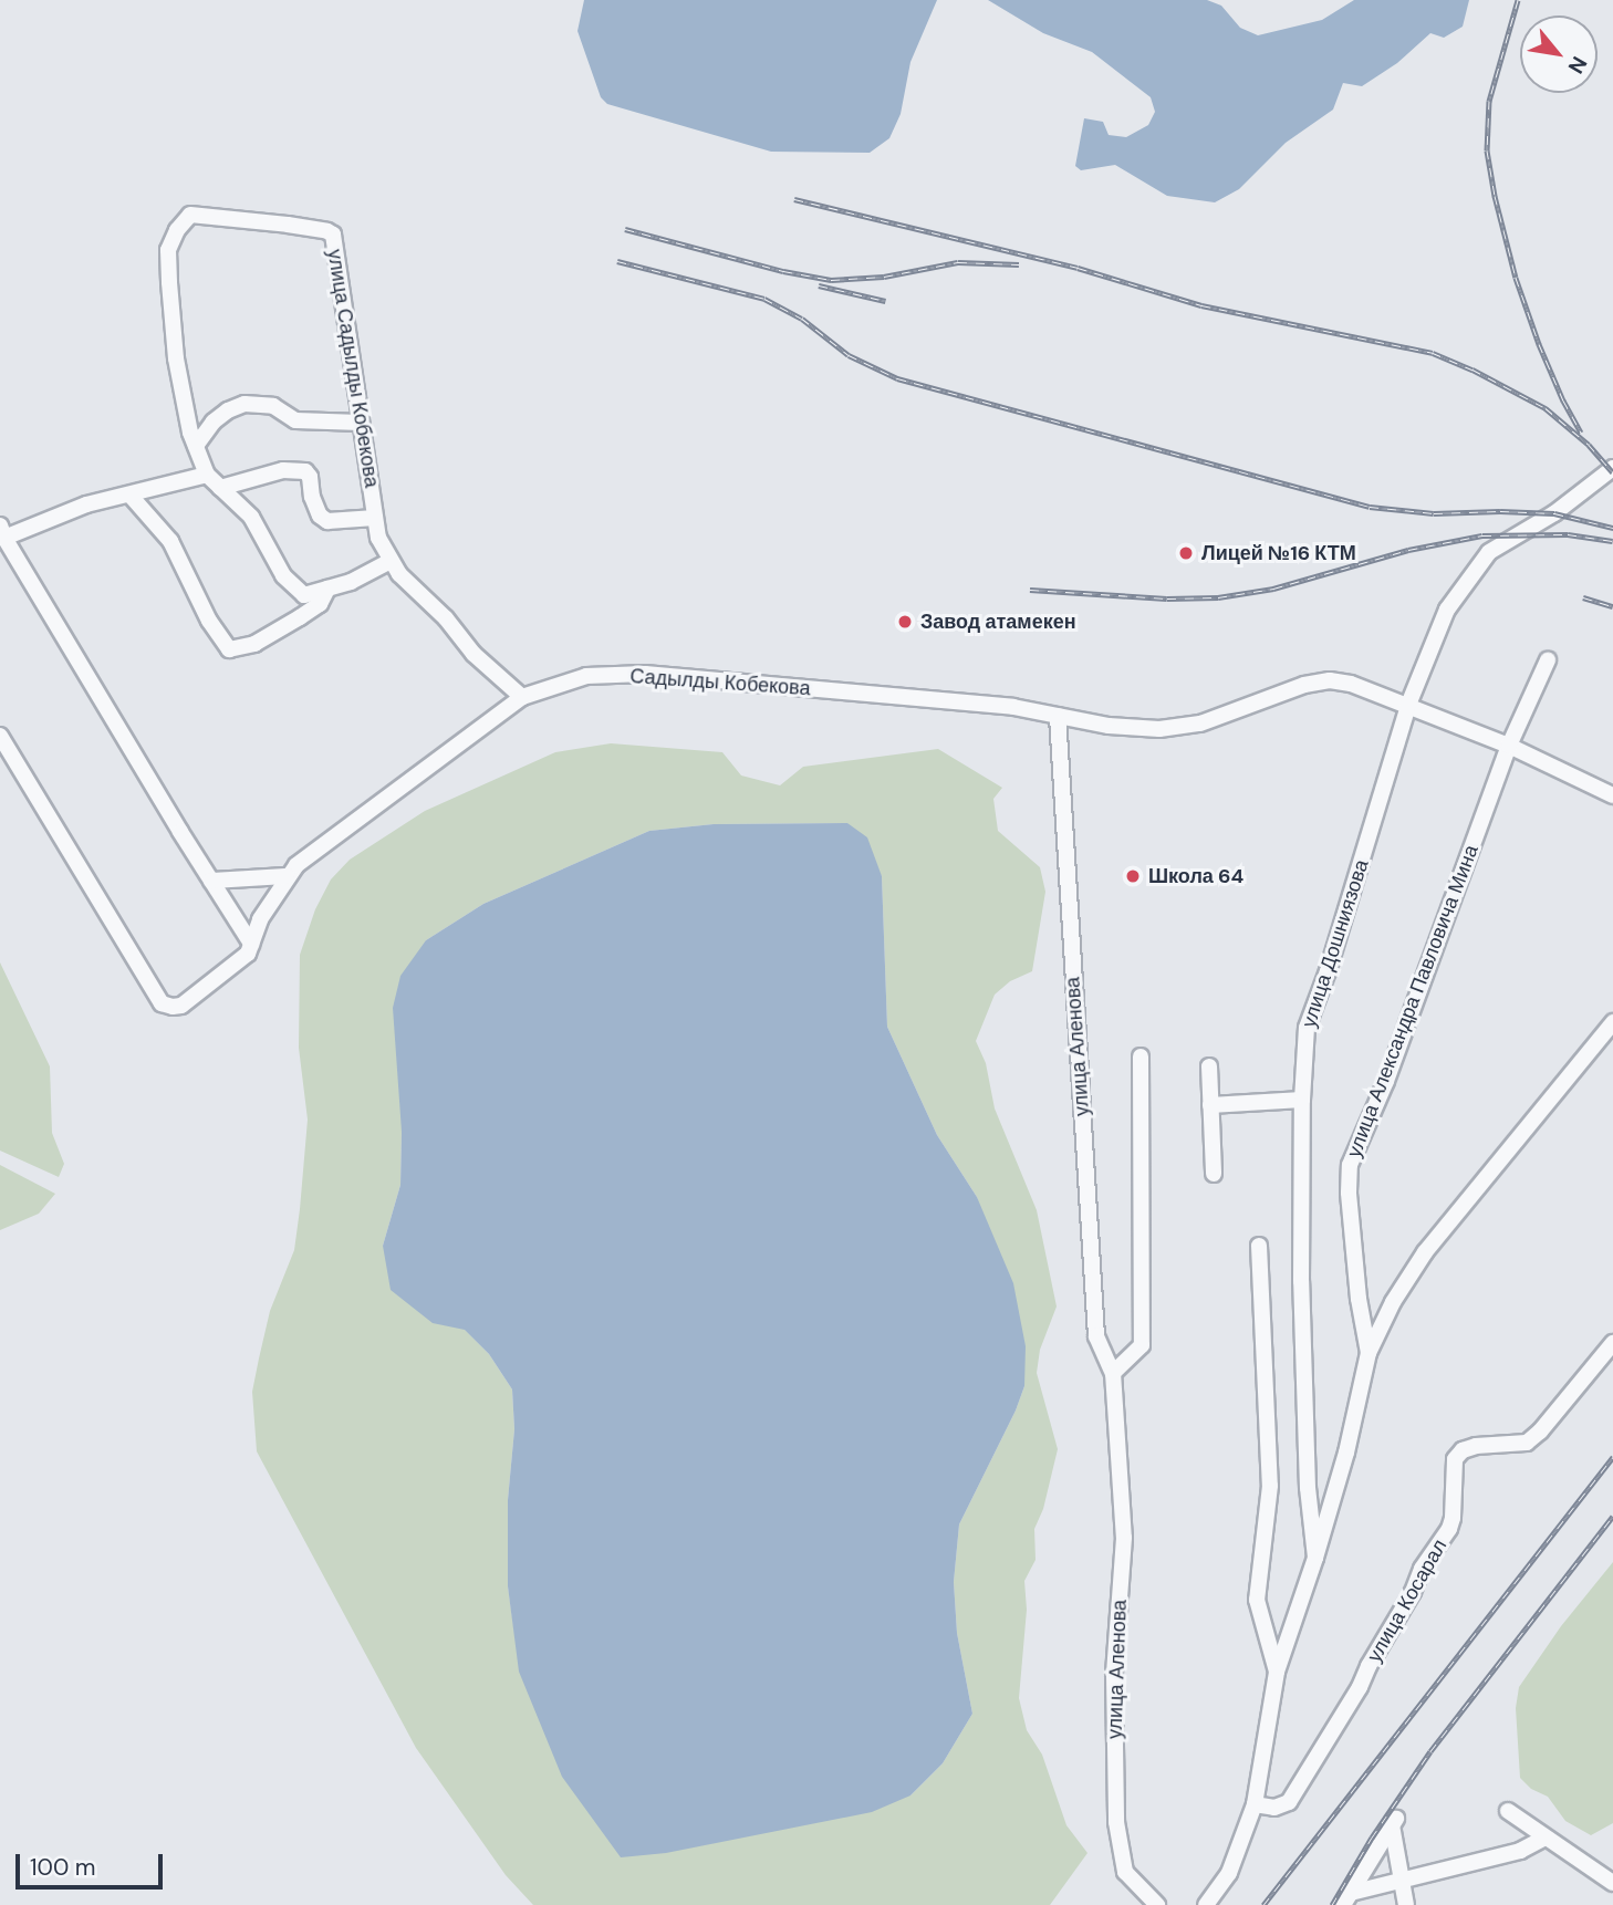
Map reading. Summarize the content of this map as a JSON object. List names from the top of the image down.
{
  "streets": {
    "street": [
      "улица Садылды Кобекова",
      "Садылды Кобекова",
      "улица Дошниязова",
      "улица Александра Павловича Мина",
      "улица Аленова",
      "улица Косарал"
    ]
  },
  "crossings": [
    ["улица Садылды Кобекова", "Садылды Кобекова"],
    ["Садылды Кобекова", "улица Дошниязова"],
    ["Садылды Кобекова", "улица Александра Павловича Мина"],
    ["Садылды Кобекова", "улица Аленова"]
  ],
  "places": ["Лицей №16 КТМ", "Завод атамекен", "Школа 64"],
  "scale_bar": "100 m",
  "north": "bottom right"
}
